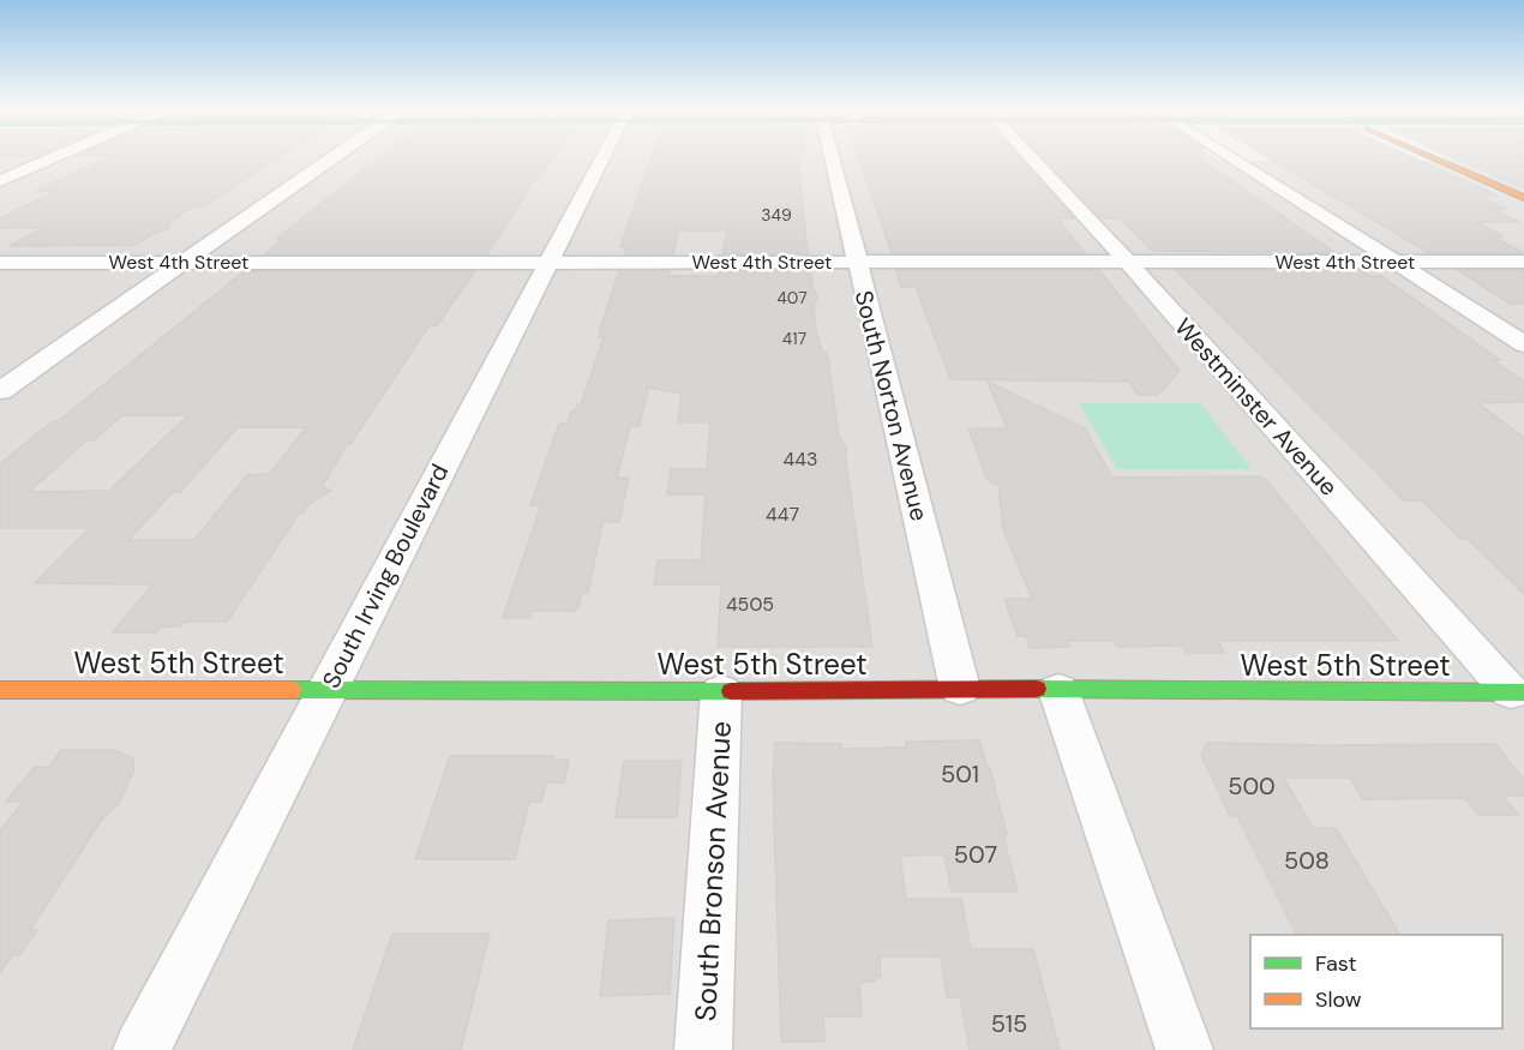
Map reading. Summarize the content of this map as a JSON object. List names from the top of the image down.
{
  "streets": {
    "main road": ["West 5th Street"],
    "street": [
      "West 4th Street",
      "South Norton Avenue",
      "Westminster Avenue",
      "South Irving Boulevard",
      "South Bronson Avenue"
    ]
  },
  "crossings": [
    ["West 4th Street", "South Norton Avenue"],
    ["West 4th Street", "Westminster Avenue"],
    ["West 4th Street", "South Irving Boulevard"],
    ["South Norton Avenue", "West 5th Street"],
    ["Westminster Avenue", "West 5th Street"],
    ["South Irving Boulevard", "West 5th Street"],
    ["West 5th Street", "South Bronson Avenue"]
  ],
  "house_numbers": [
    "349",
    "407",
    "417",
    "443",
    "447",
    "4505",
    "501",
    "500",
    "507",
    "508",
    "515"
  ],
  "legend": ["Fast", "Slow"]
}
